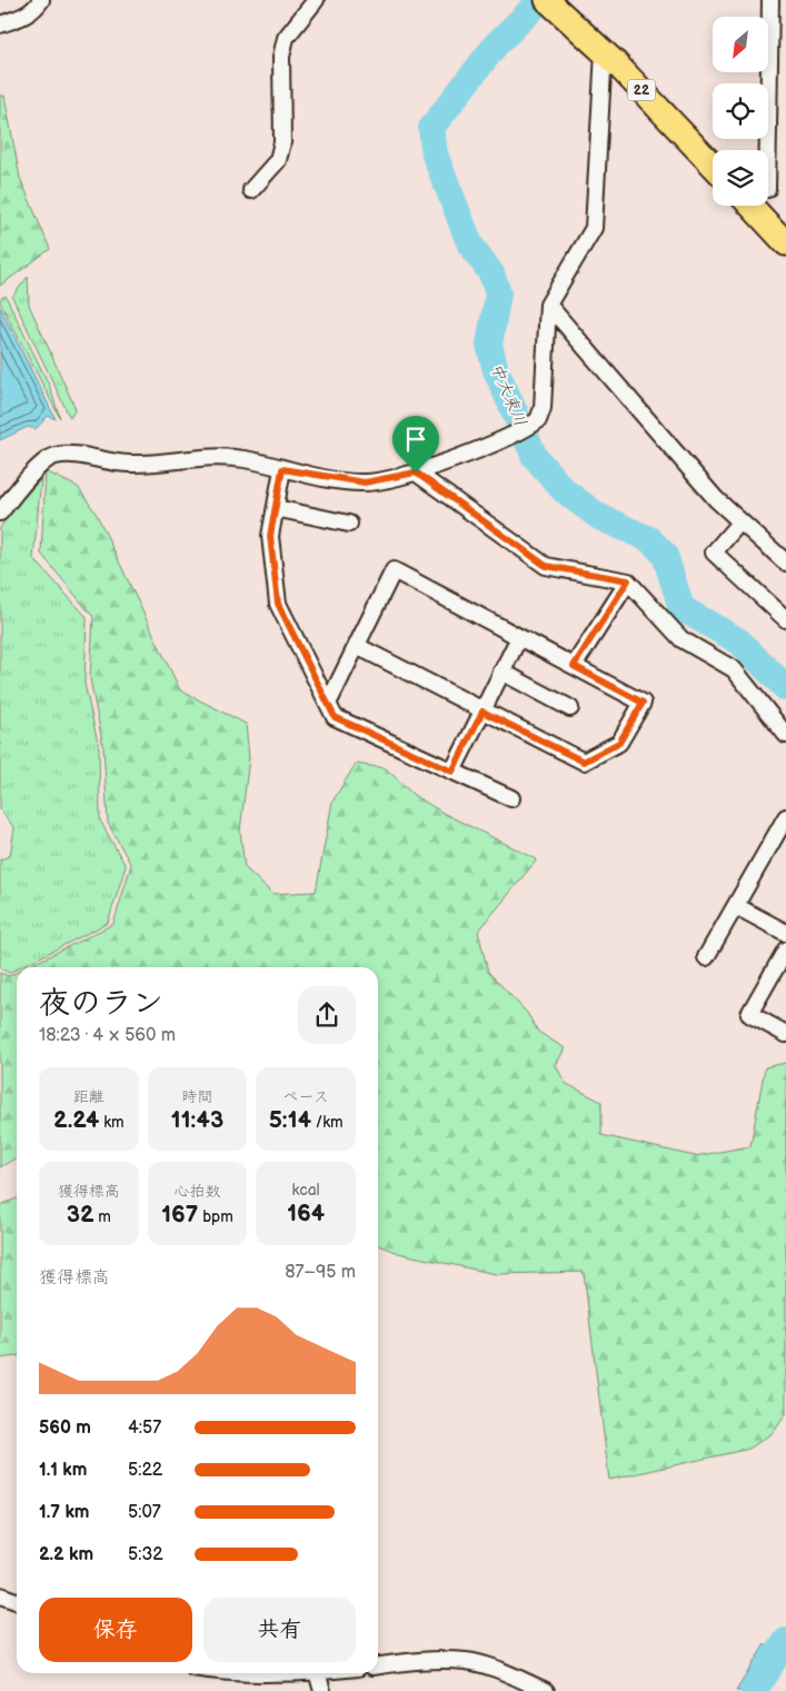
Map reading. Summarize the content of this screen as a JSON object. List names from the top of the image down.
{
  "streets": {
    "main road": ["22"]
  },
  "water": ["中大束川"],
  "north": "bottom left",
  "page": {
    "heading": ["夜のラン", "18:23 · 4 × 560 m"],
    "stats": [
      ["距離", "2.24 km"],
      ["時間", "11:43"],
      ["ペース", "5:14 /km"],
      ["獲得標高", "32 m"],
      ["心拍数", "167 bpm"],
      ["kcal", "164"]
    ],
    "chart": ["獲得標高", "87–95 m"],
    "list": [
      {
        "name": "560 m",
        "note": "4:57"
      },
      {
        "name": "1.1 km",
        "note": "5:22"
      },
      {
        "name": "1.7 km",
        "note": "5:07"
      },
      {
        "name": "2.2 km",
        "note": "5:32"
      }
    ],
    "buttons": ["保存", "共有"]
  }
}
